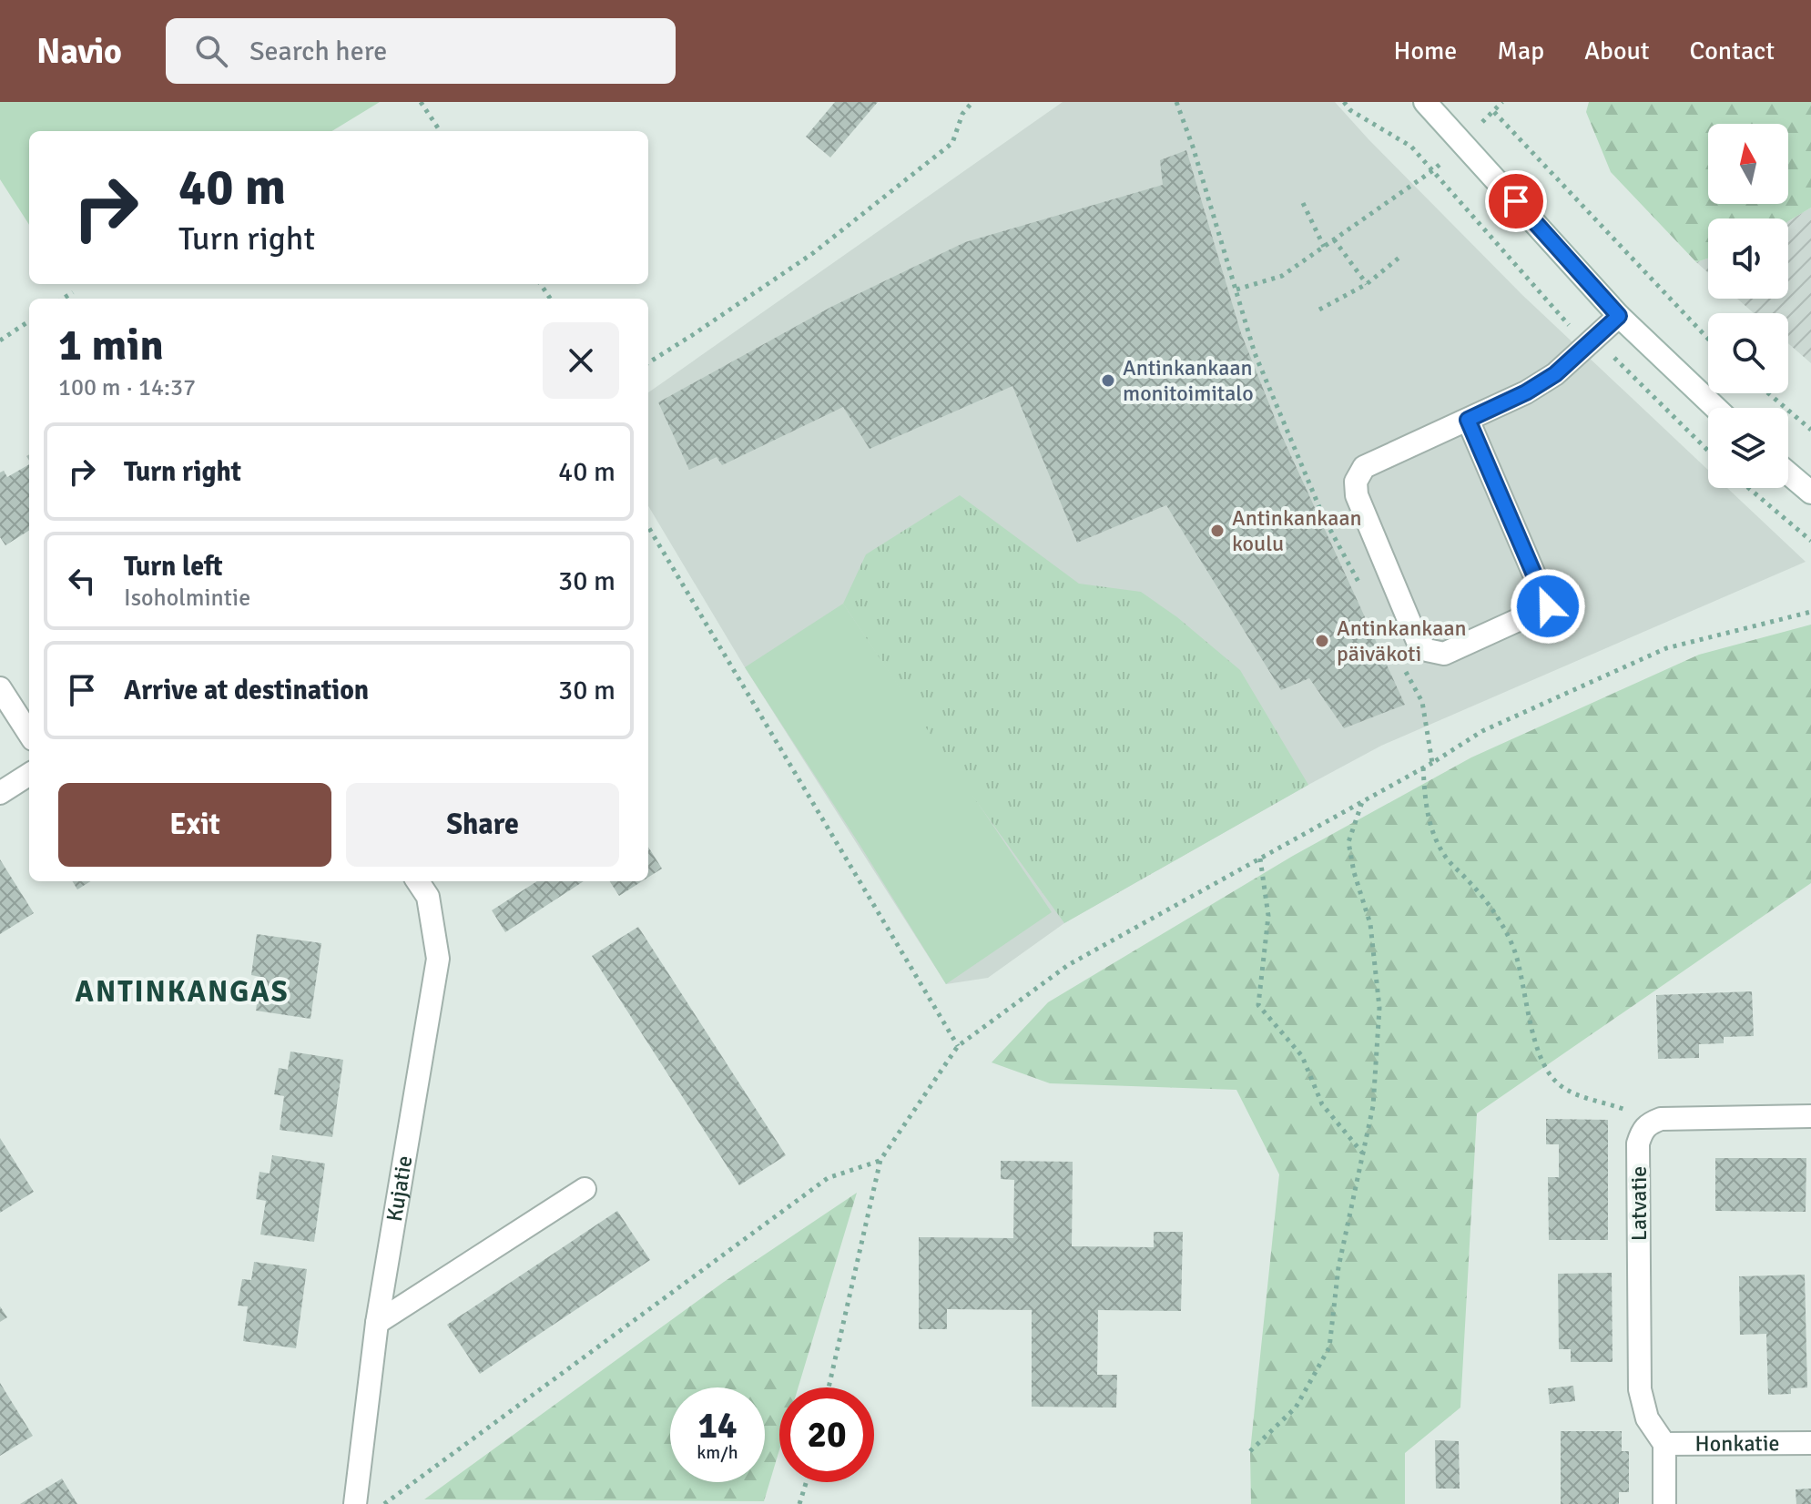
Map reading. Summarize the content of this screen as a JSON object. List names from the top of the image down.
{
  "streets": {
    "street": ["Kujatie", "Latvatie", "Honkatie"]
  },
  "crossings": [
    ["Latvatie", "Honkatie"]
  ],
  "districts": ["ANTINKANGAS"],
  "places": ["Antinkankaan monitoimitalo", "Antinkankaan koulu", "Antinkankaan päiväkoti"],
  "north": "top",
  "page": {
    "header": "Navio",
    "search": "Search here",
    "nav": [
      "Home",
      "Map",
      "About",
      "Contact"
    ],
    "turn": ["40 m", "Turn right"],
    "heading": ["1 min", "100 m · 14:37"],
    "list": [
      {
        "name": "Turn right",
        "value": "40 m"
      },
      {
        "name": "Turn left",
        "note": "Isoholmintie",
        "value": "30 m"
      },
      {
        "name": "Arrive at destination",
        "value": "30 m"
      }
    ],
    "buttons": ["Exit", "Share"],
    "speed": "14 km/h",
    "limit": "20"
  }
}
